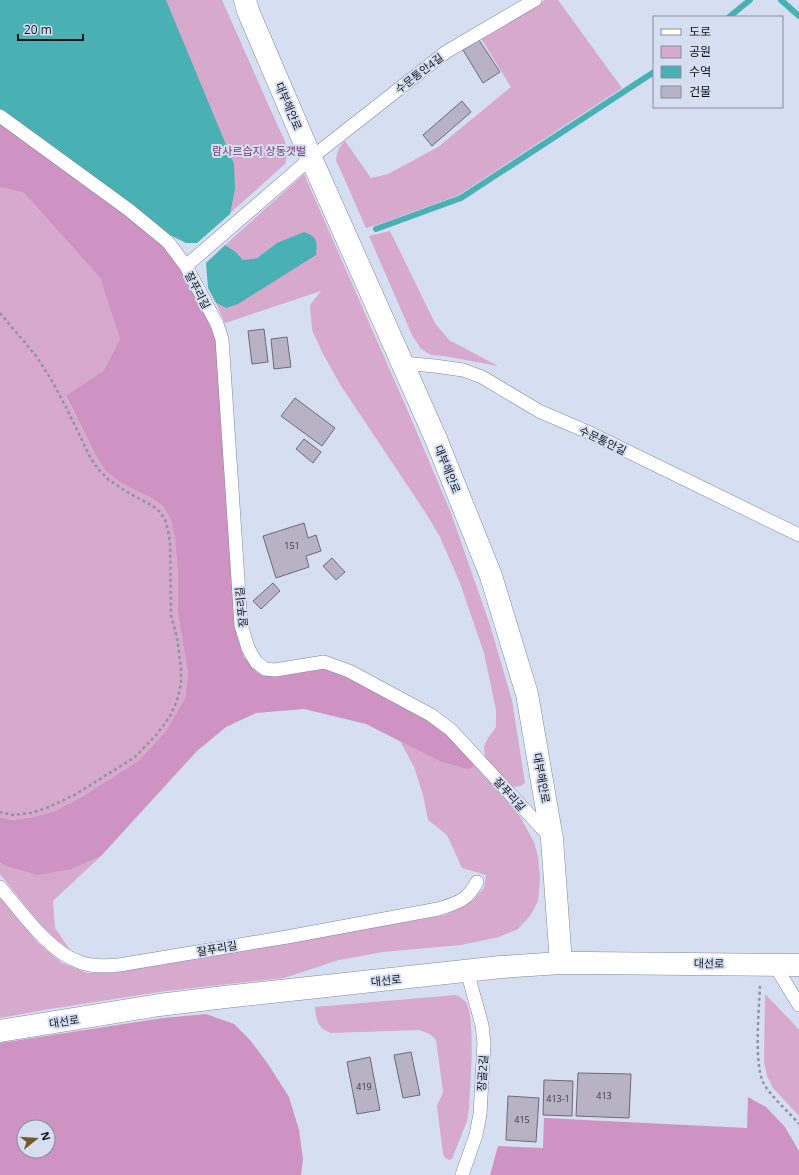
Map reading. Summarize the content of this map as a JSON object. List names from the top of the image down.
{
  "streets": {
    "street": ["대부해안로", "대선로"],
    "lane": [
      "수문통안4길",
      "잘푸리길",
      "수문통안길",
      "장골2길"
    ]
  },
  "crossings": [
    ["수문통안4길", "대부해안로"],
    ["수문통안4길", "잘푸리길"],
    ["대부해안로", "잘푸리길"],
    ["대부해안로", "수문통안길"],
    ["대부해안로", "대선로"],
    ["대선로", "장골2길"]
  ],
  "parks": ["람사르습지 상동갯벌"],
  "house_numbers": [
    "151",
    "419",
    "413",
    "413-1",
    "415"
  ],
  "legend": [
    "도로",
    "공원",
    "수역",
    "건물"
  ],
  "scale_bar": "20 m",
  "north": "right"
}
